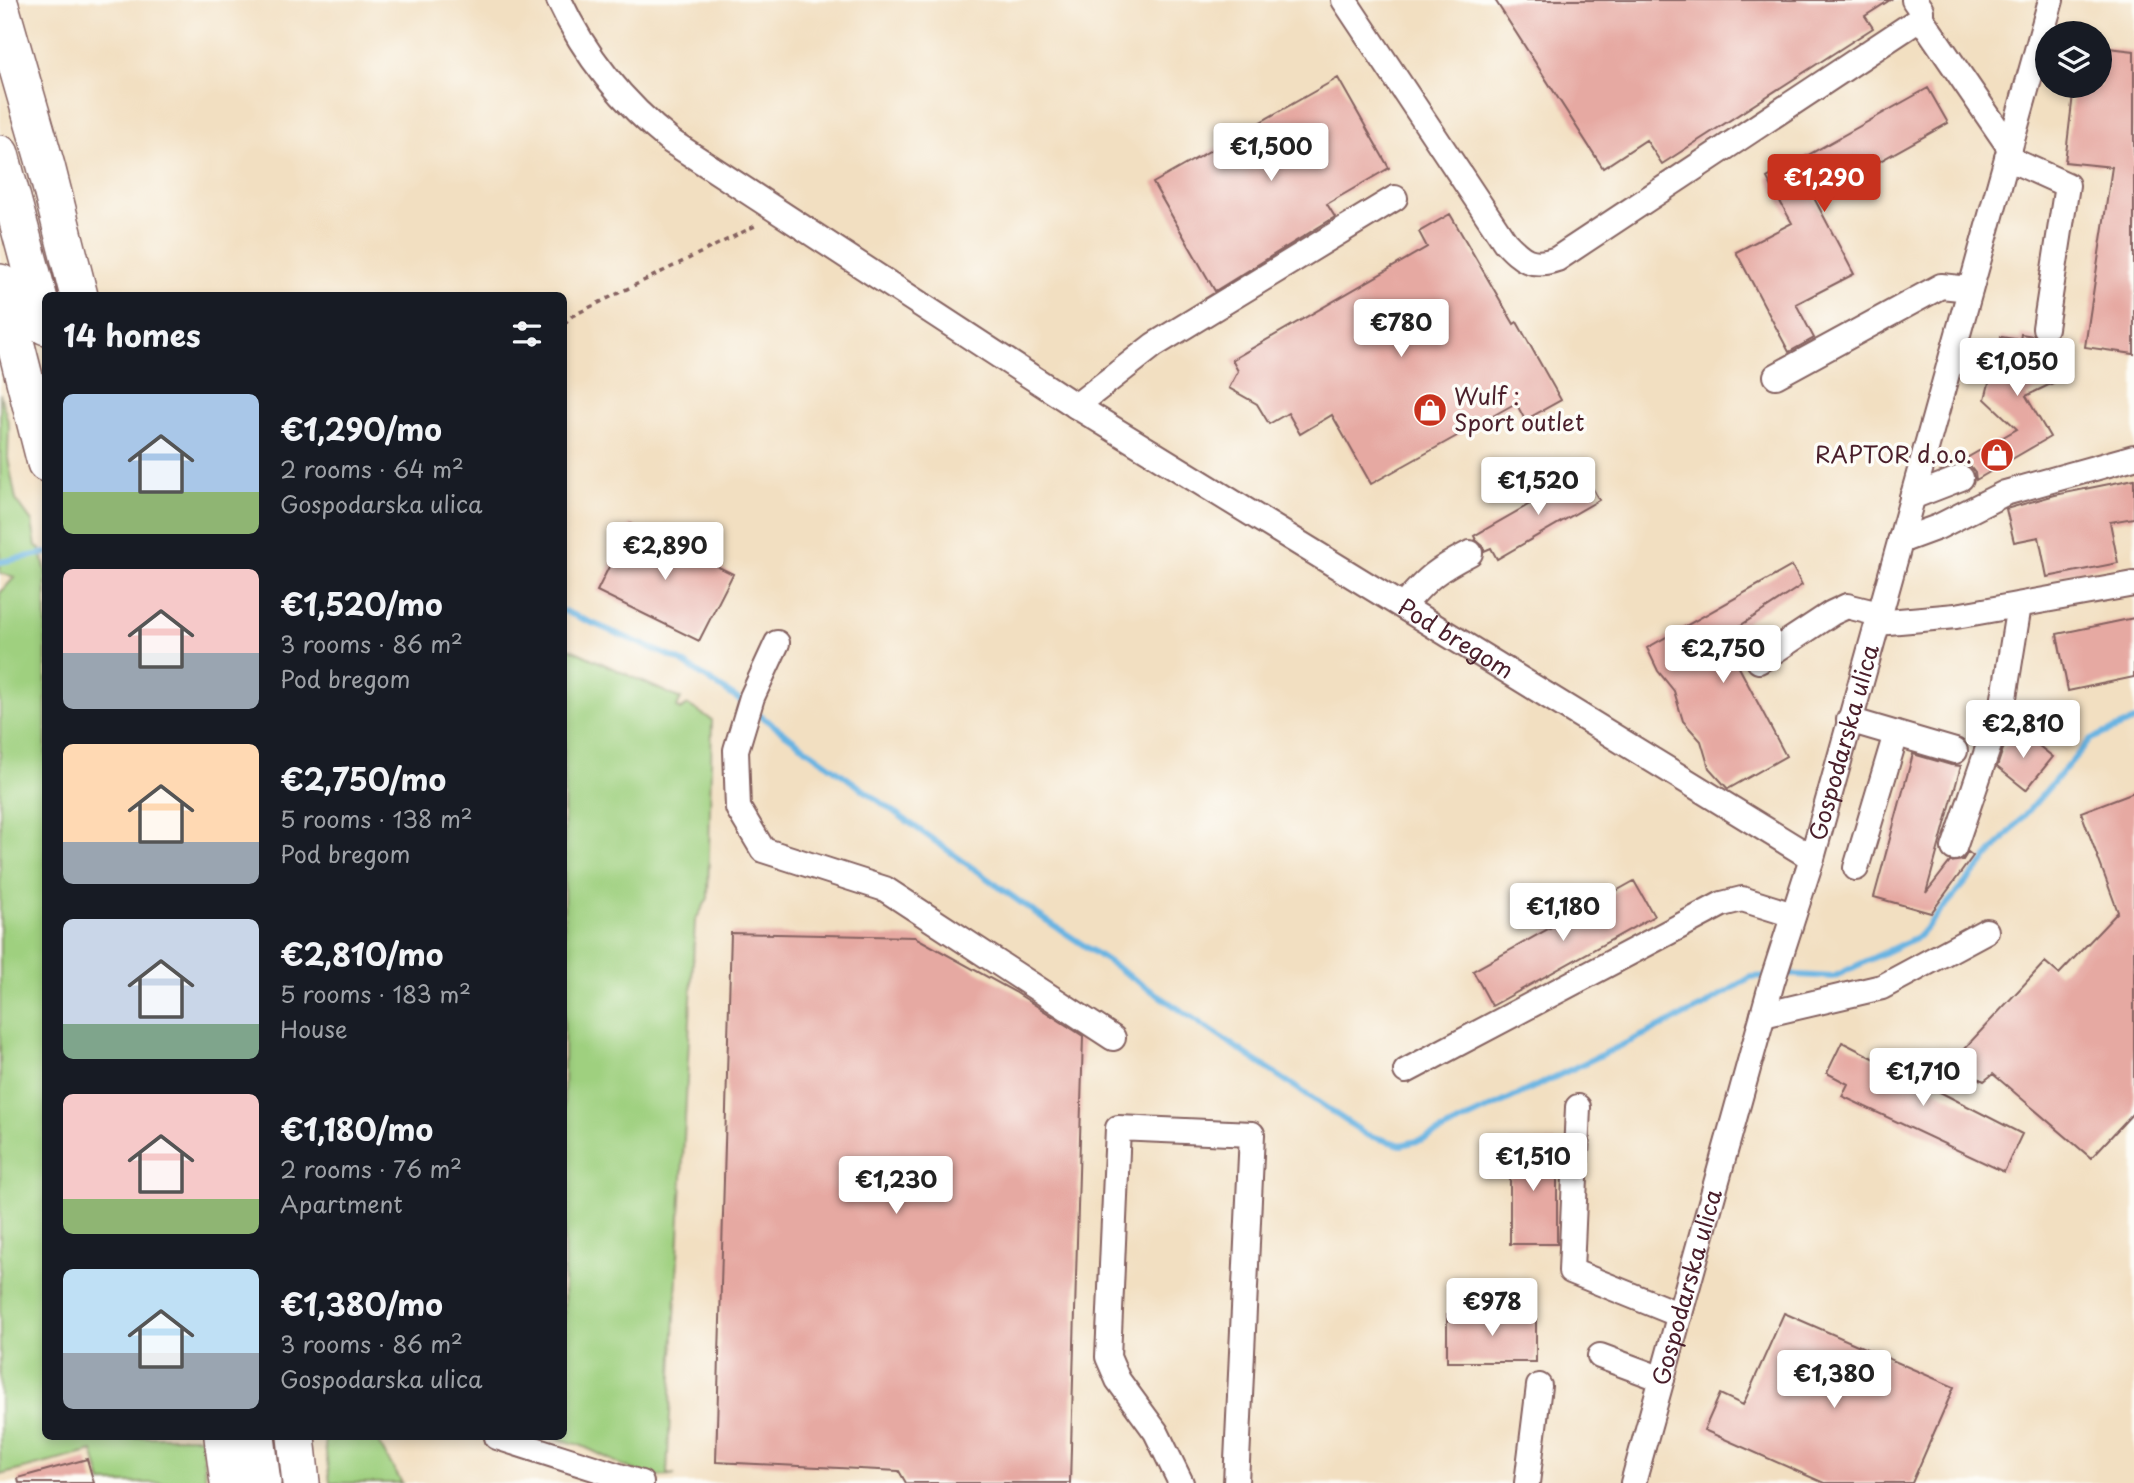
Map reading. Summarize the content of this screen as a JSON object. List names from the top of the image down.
{
  "streets": {
    "street": ["Pod bregom", "Gospodarska ulica"]
  },
  "crossings": [
    ["Pod bregom", "Gospodarska ulica"]
  ],
  "places": {
    "shop": ["Wulf : Sport outlet", "RAPTOR d.o.o."]
  },
  "page": {
    "price": [
      "€1,500",
      "€1,290",
      "€780",
      "€1,050",
      "€1,520",
      "€2,890",
      "€2,750",
      "€2,810",
      "€1,180",
      "€1,710",
      "€1,510",
      "€1,230",
      "€978",
      "€1,380"
    ],
    "heading": "14 homes",
    "list": [
      {
        "name": "€1,290/mo",
        "note": "2 rooms · 64 m² · Gospodarska ulica"
      },
      {
        "name": "€1,520/mo",
        "note": "3 rooms · 86 m² · Pod bregom"
      },
      {
        "name": "€2,750/mo",
        "note": "5 rooms · 138 m² · Pod bregom"
      },
      {
        "name": "€2,810/mo",
        "note": "5 rooms · 183 m² · House"
      },
      {
        "name": "€1,180/mo",
        "note": "2 rooms · 76 m² · Apartment"
      },
      {
        "name": "€1,380/mo",
        "note": "3 rooms · 86 m² · Gospodarska ulica"
      }
    ]
  }
}
